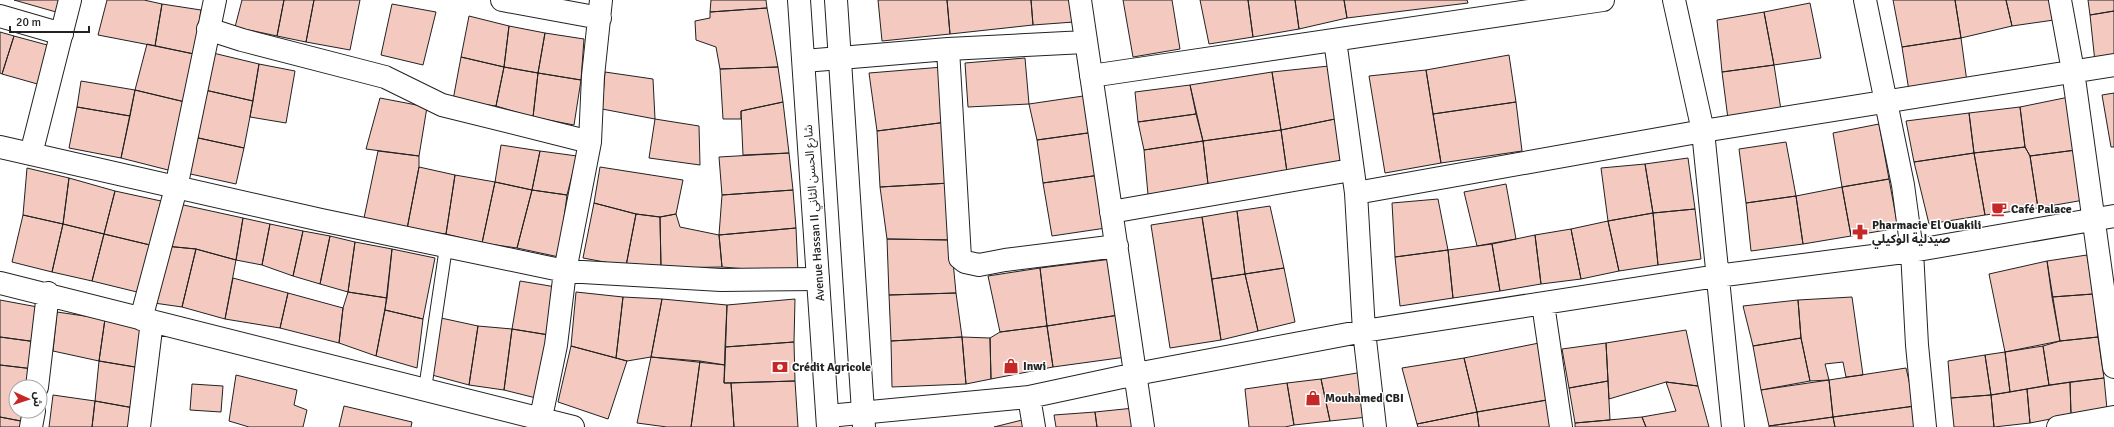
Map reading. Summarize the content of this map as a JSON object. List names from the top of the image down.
{
  "streets": {
    "street": ["Avenue Hassan II شارع الحسن الثاني"]
  },
  "places": {
    "cafe": ["Café Palace"],
    "pharmacy": ["Pharmacie El Ouakili صيدلية الوكيلي"],
    "shop": ["Inwi", "Mouhamed CBI"],
    "bank": ["Crédit Agricole"]
  },
  "scale_bar": "20 m",
  "north": "right"
}
